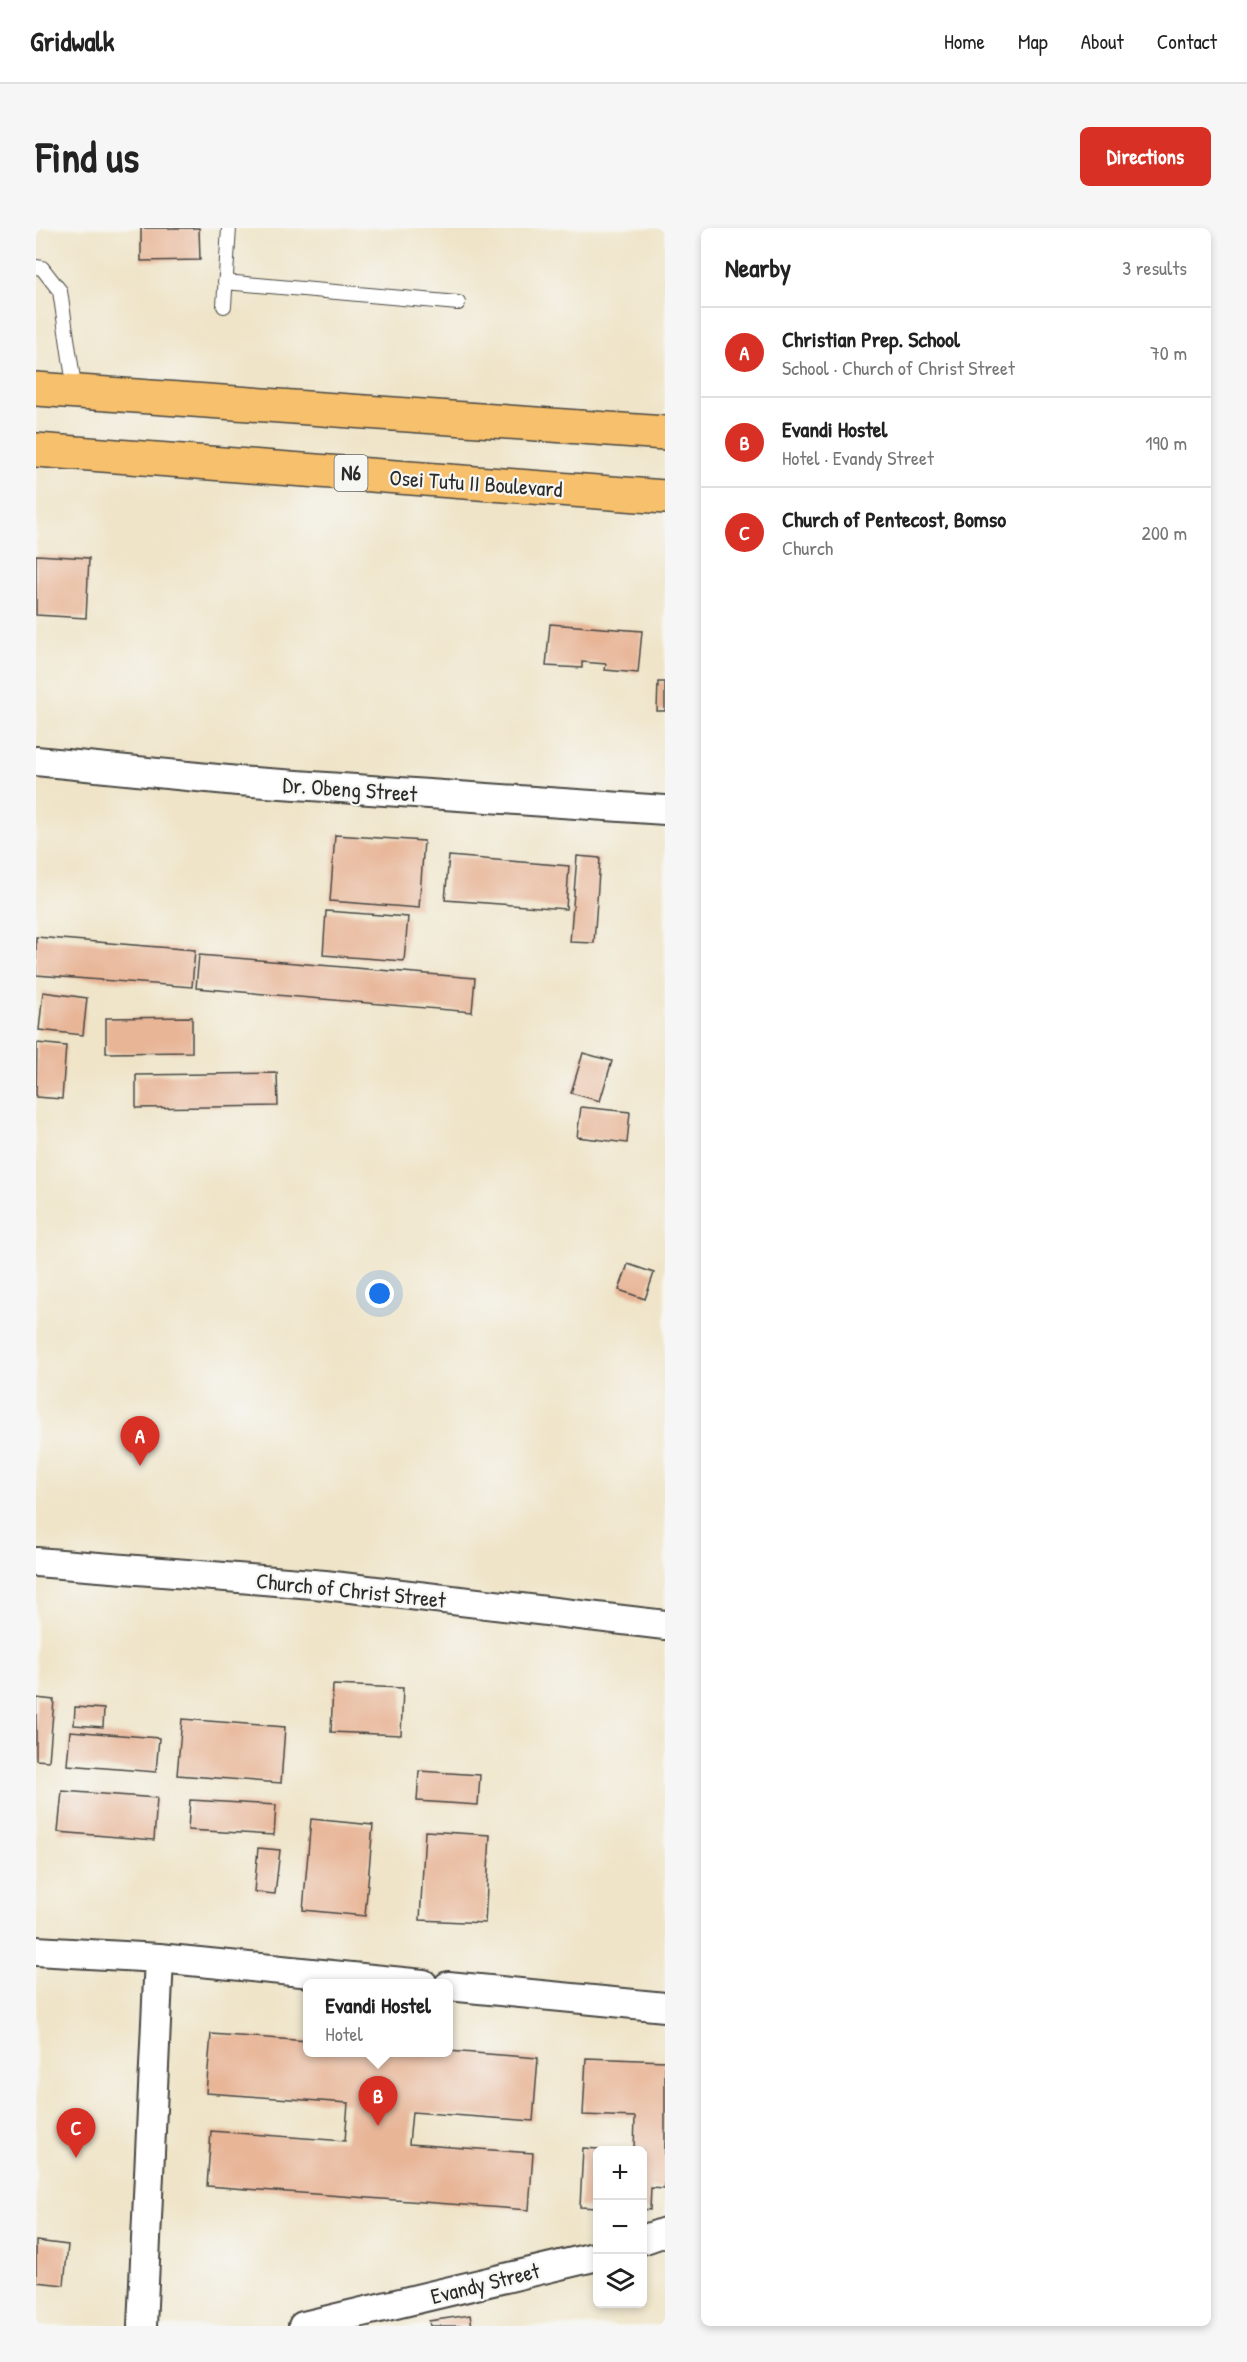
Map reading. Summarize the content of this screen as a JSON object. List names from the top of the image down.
{
  "streets": {
    "highway": ["N6", "Osei Tutu II Boulevard"],
    "street": ["Dr. Obeng Street", "Church of Christ Street", "Evandy Street"]
  },
  "page": {
    "header": "Gridwalk",
    "nav": [
      "Home",
      "Map",
      "About",
      "Contact"
    ],
    "buttons": "Directions",
    "title": "Find us",
    "heading": ["Nearby", "3 results"],
    "list": [
      {
        "mark": "A",
        "name": "Christian Prep. School",
        "note": "School · Church of Christ Street",
        "value": "70 m"
      },
      {
        "mark": "B",
        "name": "Evandi Hostel",
        "note": "Hotel · Evandy Street",
        "value": "190 m"
      },
      {
        "mark": "C",
        "name": "Church of Pentecost, Bomso",
        "note": "Church",
        "value": "200 m"
      }
    ],
    "pins": ["A", "B", "C"],
    "popup": ["Evandi Hostel", "Hotel"],
    "map_buttons": ["+", "−"]
  }
}
